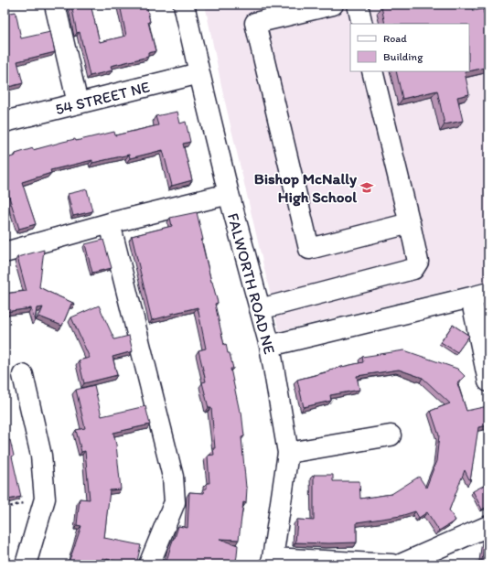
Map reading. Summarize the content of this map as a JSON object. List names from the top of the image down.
{
  "streets": {
    "street": ["54 STREET NE", "FALWORTH ROAD NE"]
  },
  "crossings": [
    ["54 STREET NE", "FALWORTH ROAD NE"]
  ],
  "places": {
    "school or university": ["Bishop McNally High School"]
  },
  "legend": ["Road", "Building"]
}
